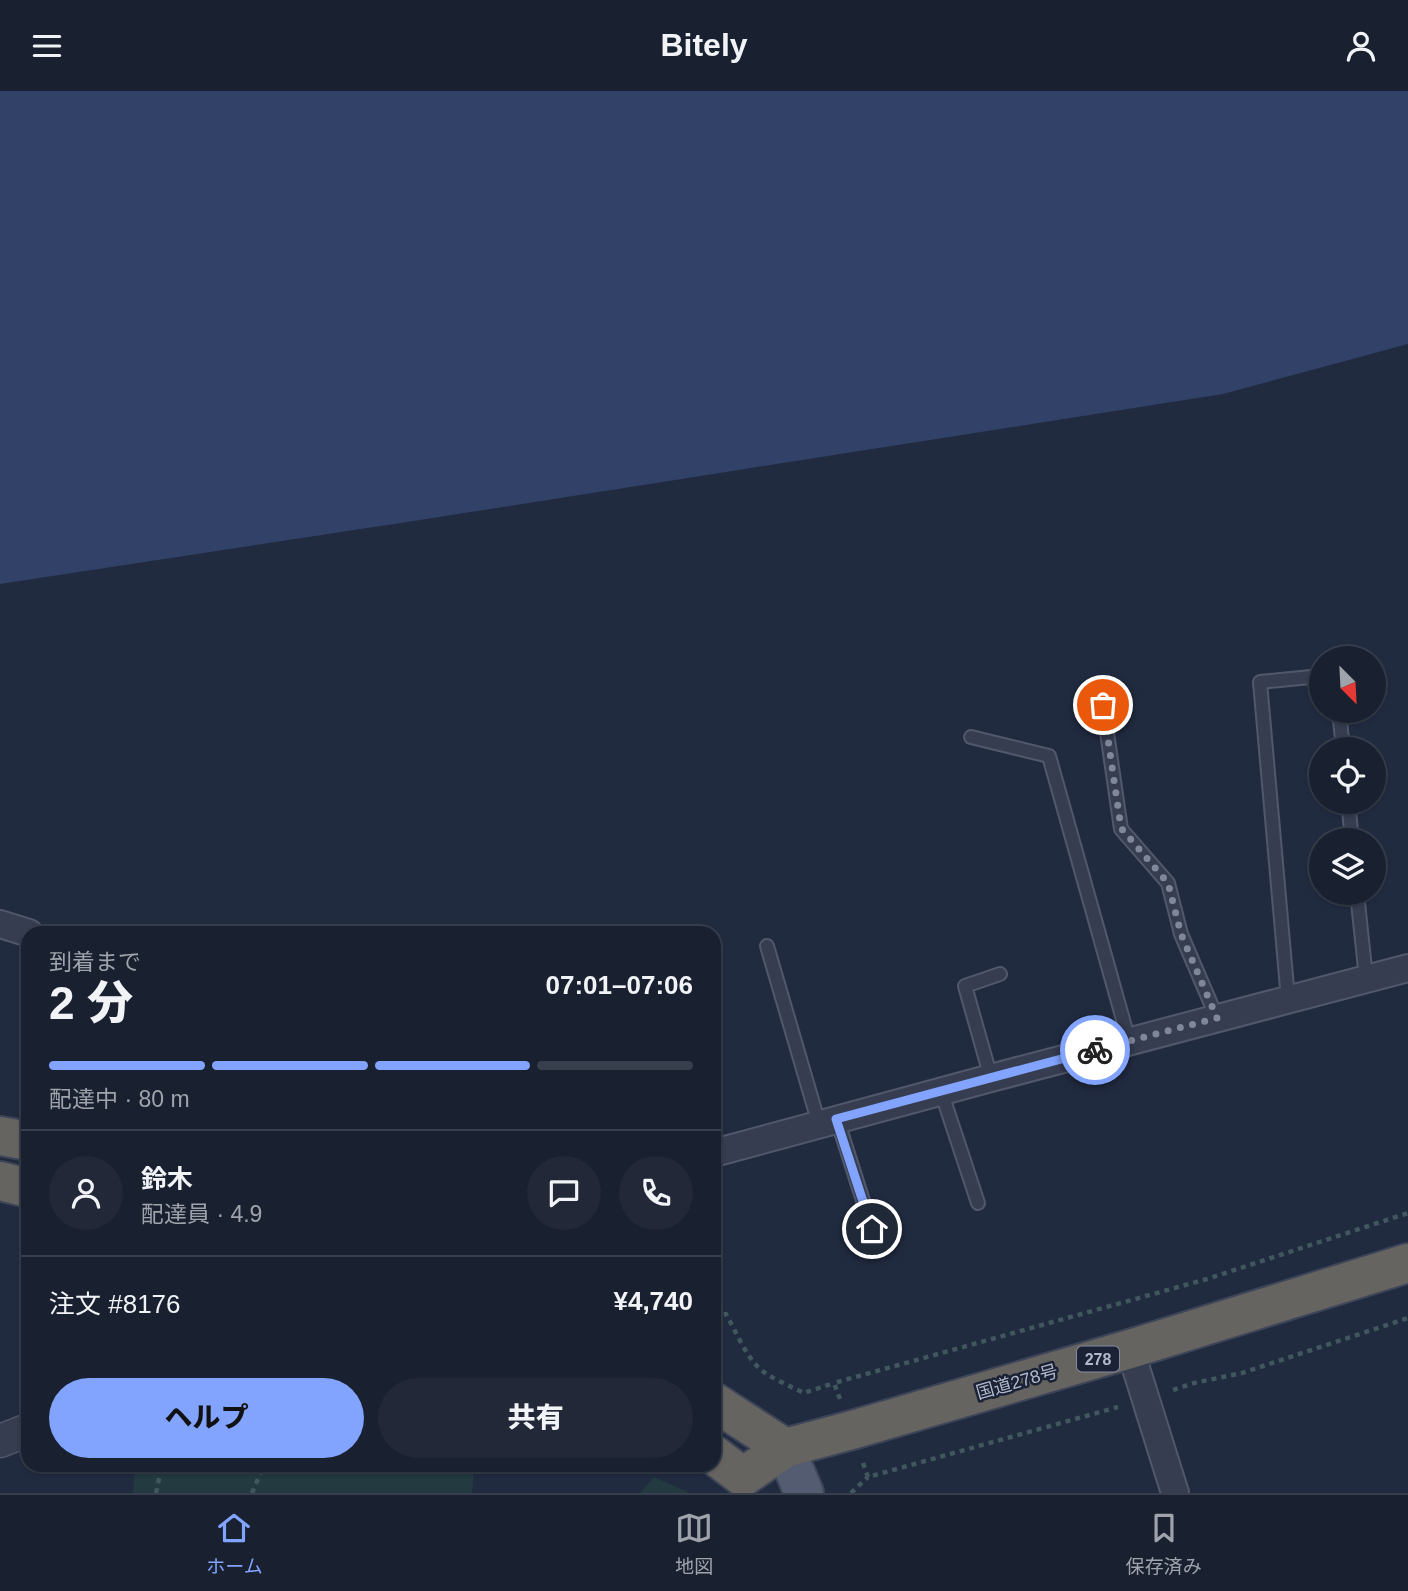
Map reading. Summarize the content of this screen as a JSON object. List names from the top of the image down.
{
  "streets": {
    "highway": ["278", "国道278号"]
  },
  "north": "bottom right",
  "page": {
    "header": "Bitely",
    "heading": ["2 分", "到着まで", "07:01–07:06"],
    "panel": [
      "鈴木",
      "配達員 · 4.9",
      "注文 #8176",
      "¥4,740"
    ],
    "bar": "配達中 · 80 m",
    "buttons": ["ヘルプ", "共有"],
    "tabs": ["ホーム", "地図", "保存済み"]
  }
}
